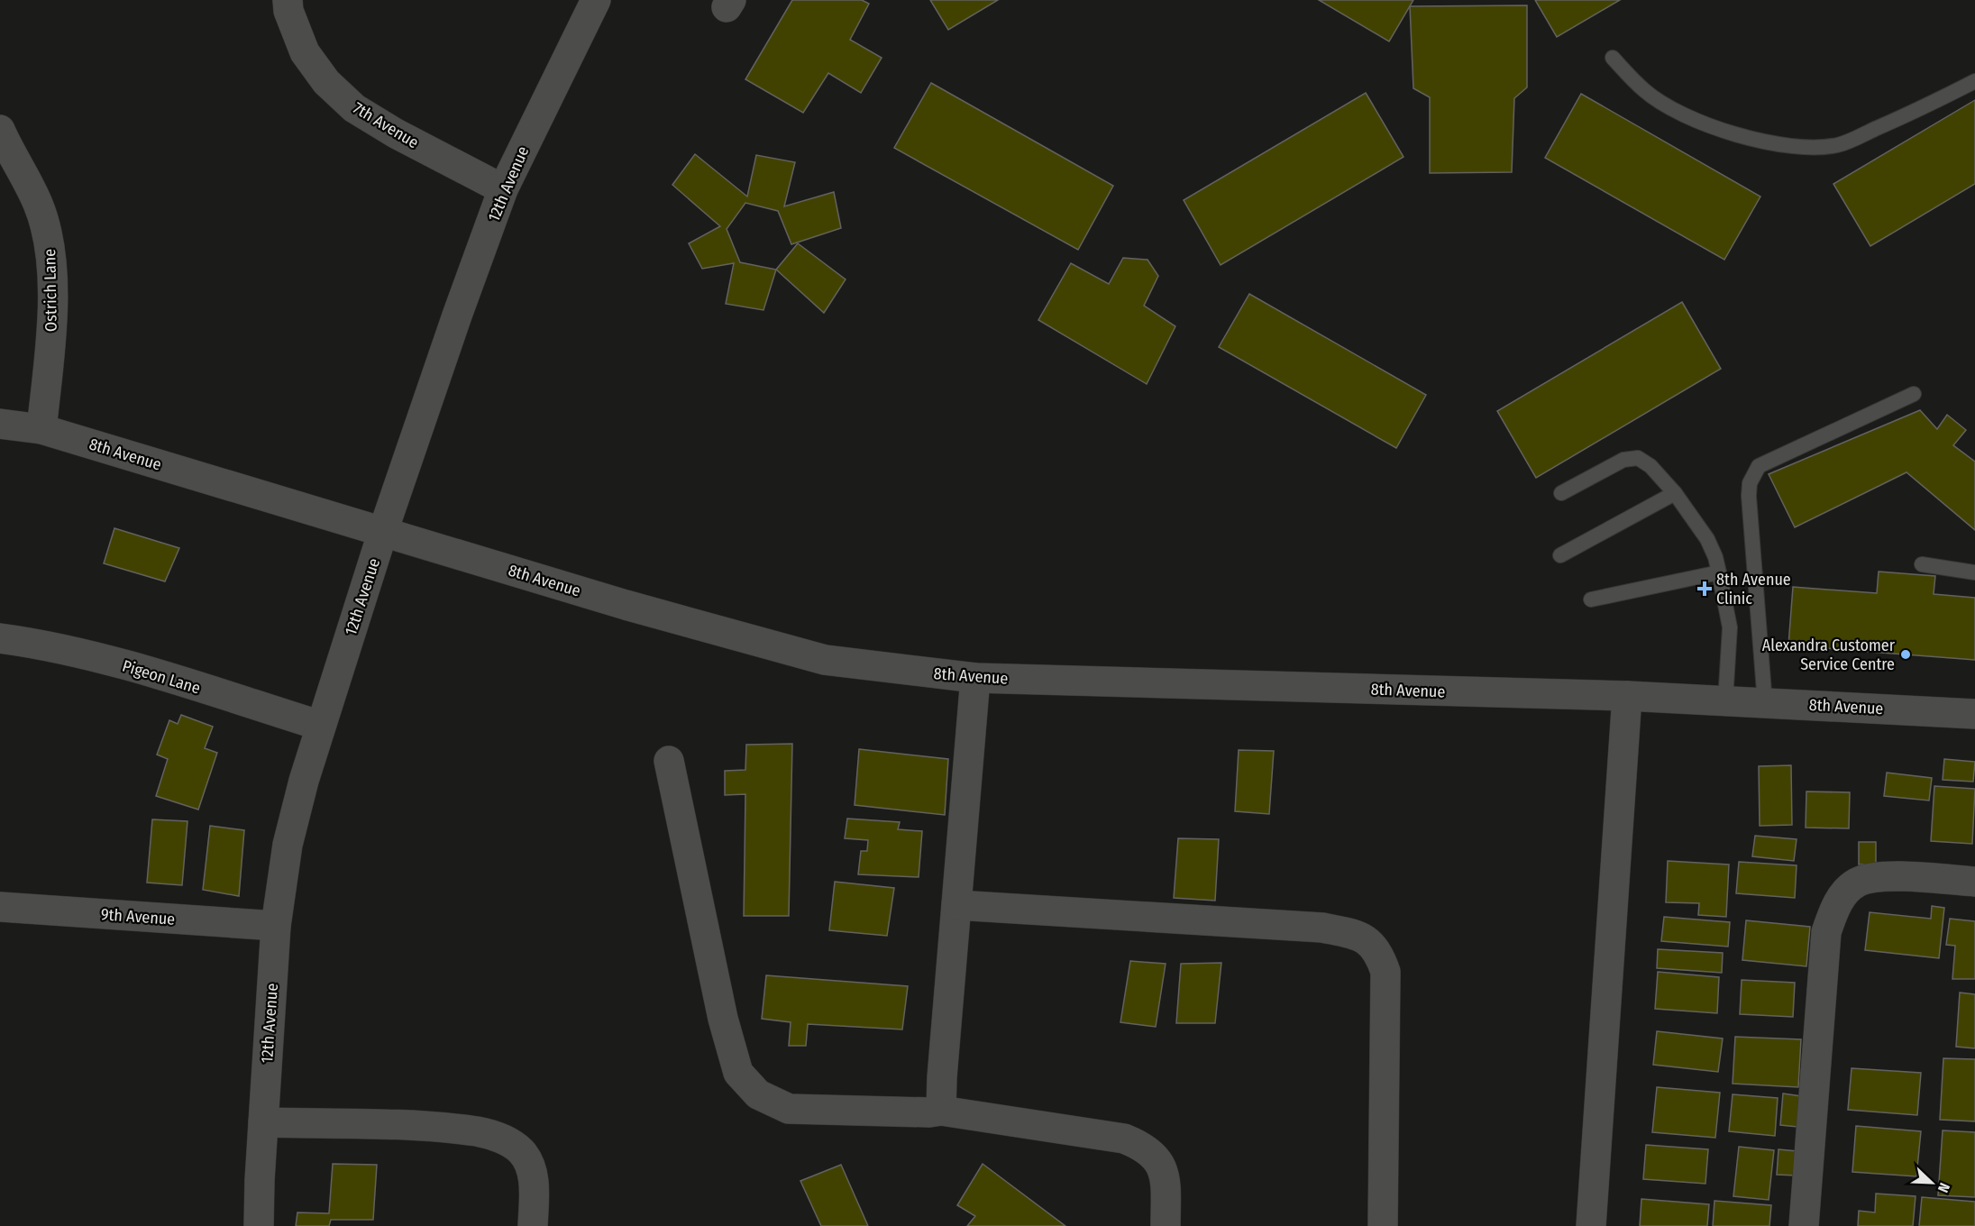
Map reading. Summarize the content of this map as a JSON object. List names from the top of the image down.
{
  "streets": {
    "street": [
      "7th Avenue",
      "12th Avenue",
      "Ostrich Lane",
      "8th Avenue",
      "Pigeon Lane",
      "9th Avenue"
    ]
  },
  "crossings": [
    ["7th Avenue", "12th Avenue"],
    ["12th Avenue", "8th Avenue"],
    ["12th Avenue", "Pigeon Lane"],
    ["12th Avenue", "9th Avenue"],
    ["Ostrich Lane", "8th Avenue"]
  ],
  "places": {
    "health": ["8th Avenue Clinic"],
    "other": ["Alexandra Customer Service Centre"]
  },
  "north": "bottom right"
}
